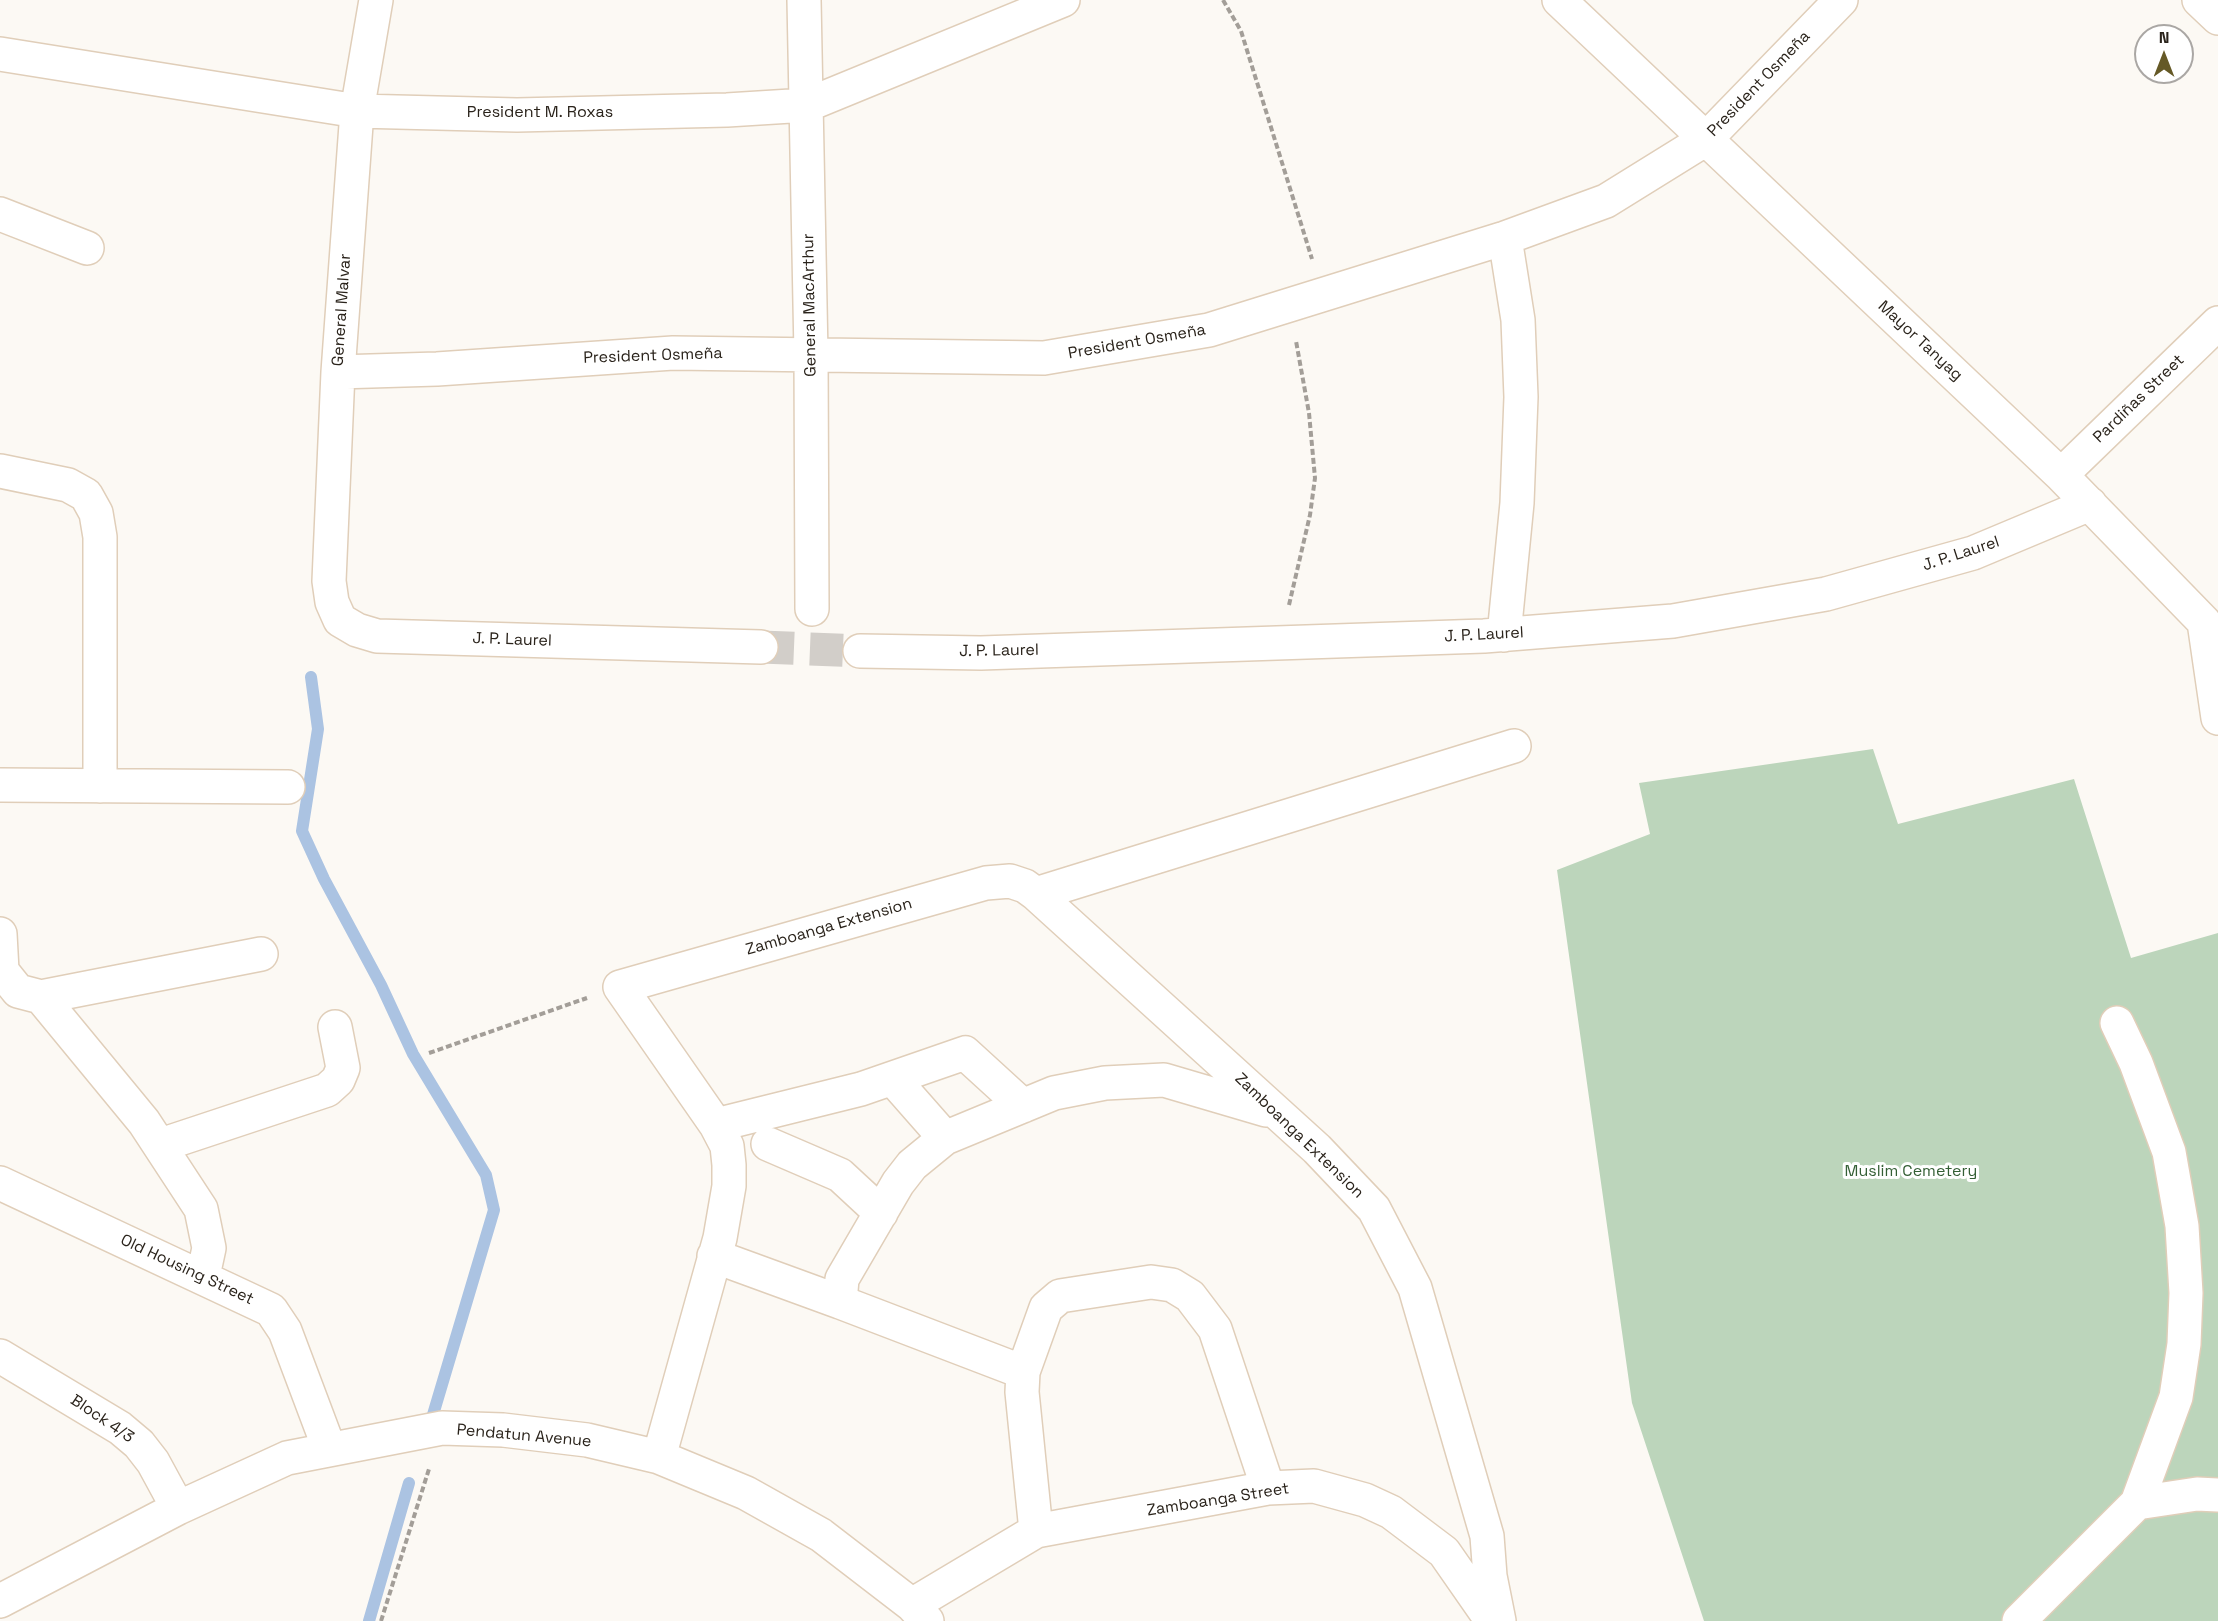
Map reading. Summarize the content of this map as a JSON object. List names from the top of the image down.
{
  "streets": {
    "street": [
      "President Osmeña",
      "President M. Roxas",
      "General MacArthur",
      "General Malvar",
      "Mayor Tanyag",
      "Pardiñas Street",
      "J. P. Laurel",
      "Zamboanga Extension",
      "Old Housing Street",
      "Block 4/3",
      "Pendatun Avenue",
      "Zamboanga Street"
    ]
  },
  "crossings": [
    ["President Osmeña", "General MacArthur"],
    ["President Osmeña", "General Malvar"],
    ["President Osmeña", "Mayor Tanyag"],
    ["President M. Roxas", "General MacArthur"],
    ["President M. Roxas", "General Malvar"],
    ["General Malvar", "J. P. Laurel"],
    ["Mayor Tanyag", "Pardiñas Street"],
    ["Mayor Tanyag", "J. P. Laurel"],
    ["Old Housing Street", "Pendatun Avenue"],
    ["Block 4/3", "Pendatun Avenue"],
    ["Pendatun Avenue", "Zamboanga Street"]
  ],
  "parks": ["Muslim Cemetery"],
  "north": "top"
}
